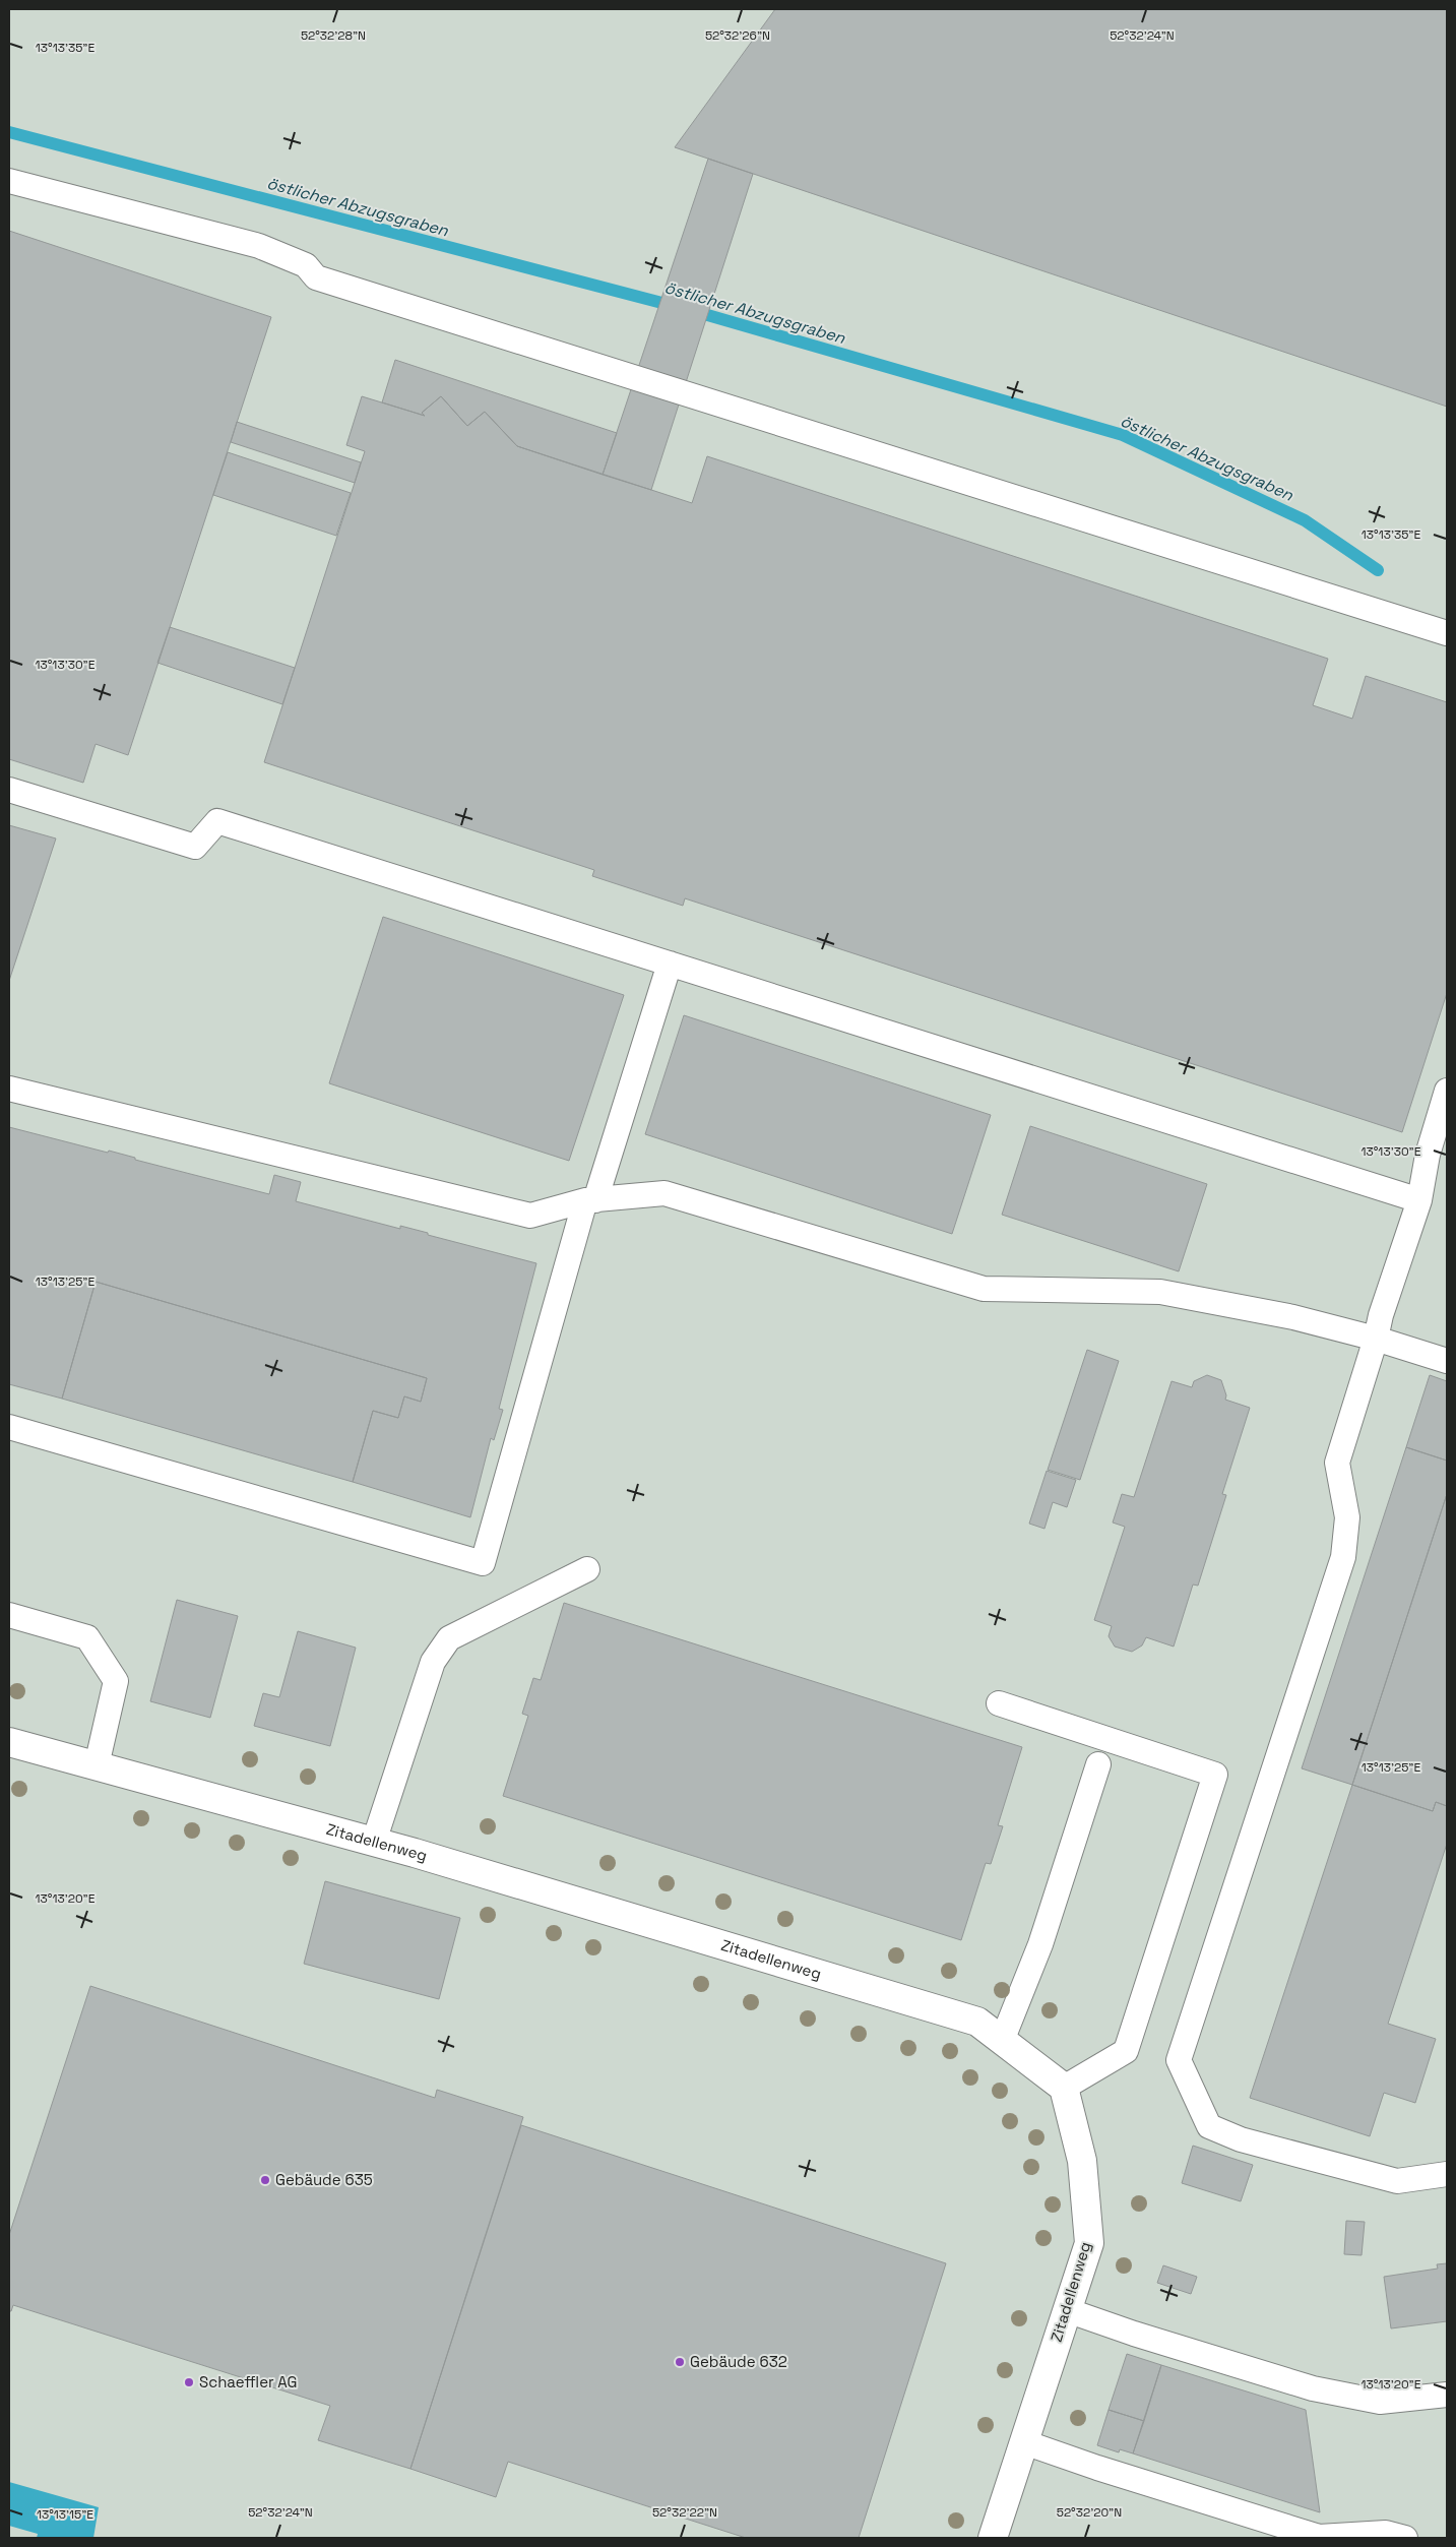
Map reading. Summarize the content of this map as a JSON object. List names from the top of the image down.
{
  "streets": {
    "street": ["Zitadellenweg"]
  },
  "water": ["östlicher Abzugsgraben"],
  "places": ["Gebäude 635", "Gebäude 632", "Schaeffler AG"],
  "coordinates": [
    "52°32'28\"N",
    "52°32'26\"N",
    "52°32'24\"N",
    "13°13'35\"E",
    "13°13'30\"E",
    "13°13'25\"E",
    "13°13'20\"E",
    "52°32'22\"N",
    "52°32'20\"N",
    "13°13'15\"E"
  ]
}
